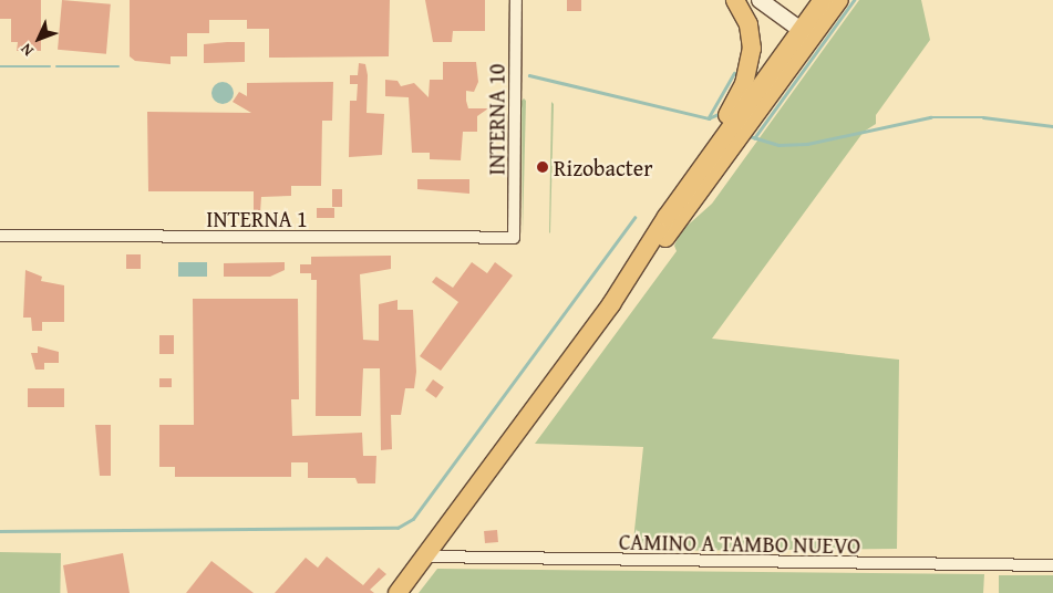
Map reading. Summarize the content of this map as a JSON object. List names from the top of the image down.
{
  "streets": {
    "street": ["INTERNA 10", "INTERNA 1", "CAMINO A TAMBO NUEVO"]
  },
  "crossings": [
    ["INTERNA 10", "INTERNA 1"]
  ],
  "places": ["Rizobacter"],
  "north": "bottom left"
}
